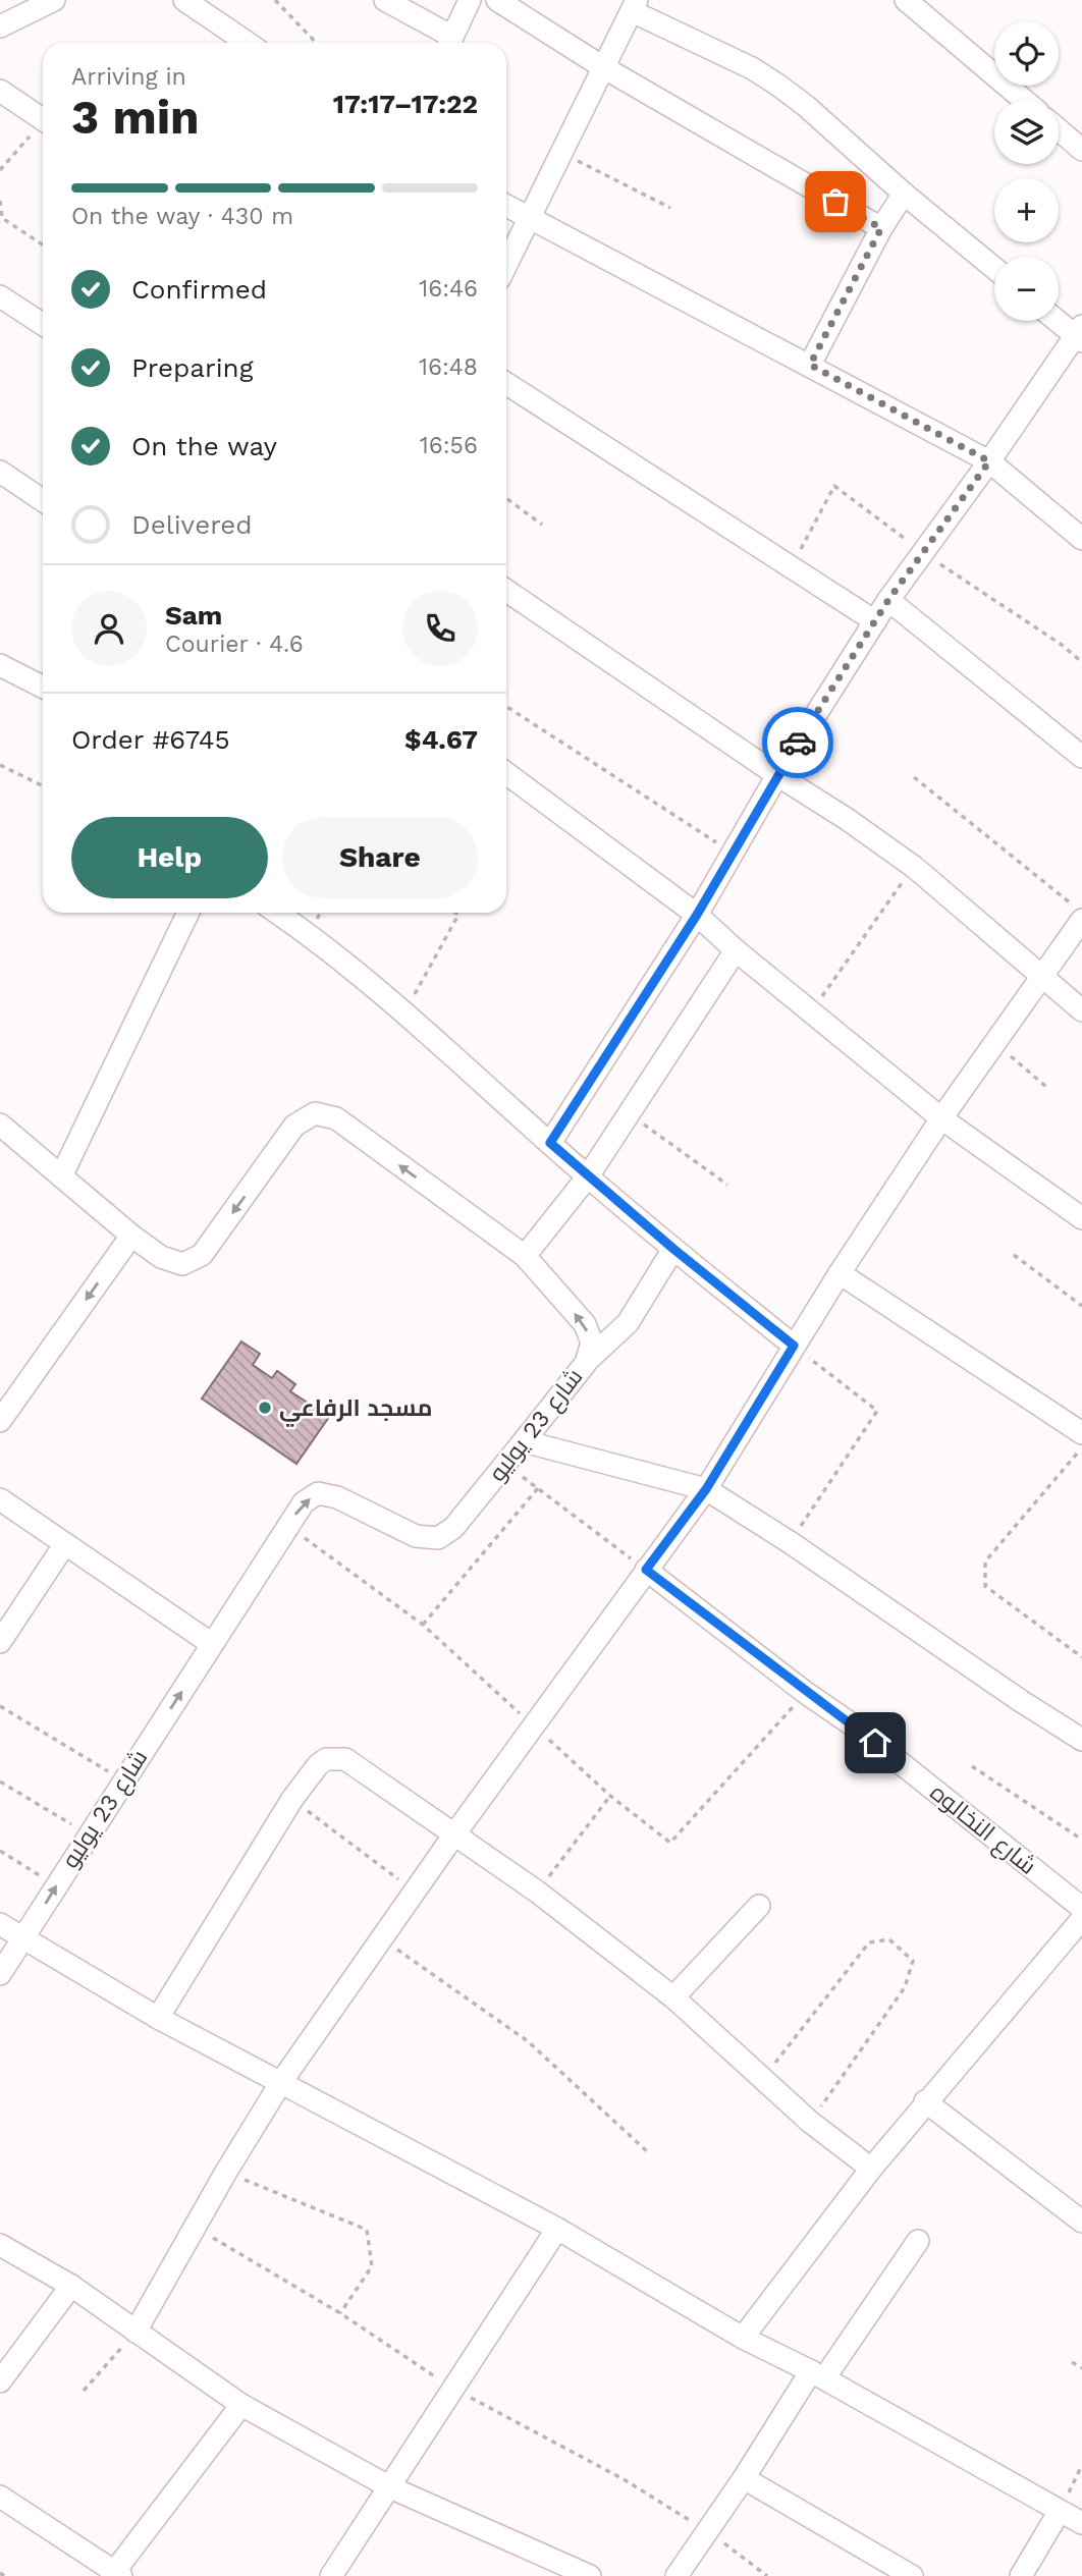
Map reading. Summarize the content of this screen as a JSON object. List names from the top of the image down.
{
  "streets": {
    "street": ["شارع 23 يوليو", "شارع النخالوه"]
  },
  "places": ["مسجد الرفاعي"],
  "page": {
    "map_buttons": ["+", "−"],
    "heading": ["3 min", "Arriving in", "17:17–17:22"],
    "panel": [
      "Sam",
      "Courier · 4.6",
      "Order #6745",
      "$4.67"
    ],
    "bar": "On the way · 430 m",
    "list": [
      ["Confirmed", "16:46"],
      ["Preparing", "16:48"],
      ["On the way", "16:56"],
      "Delivered"
    ],
    "buttons": ["Help", "Share"]
  }
}
